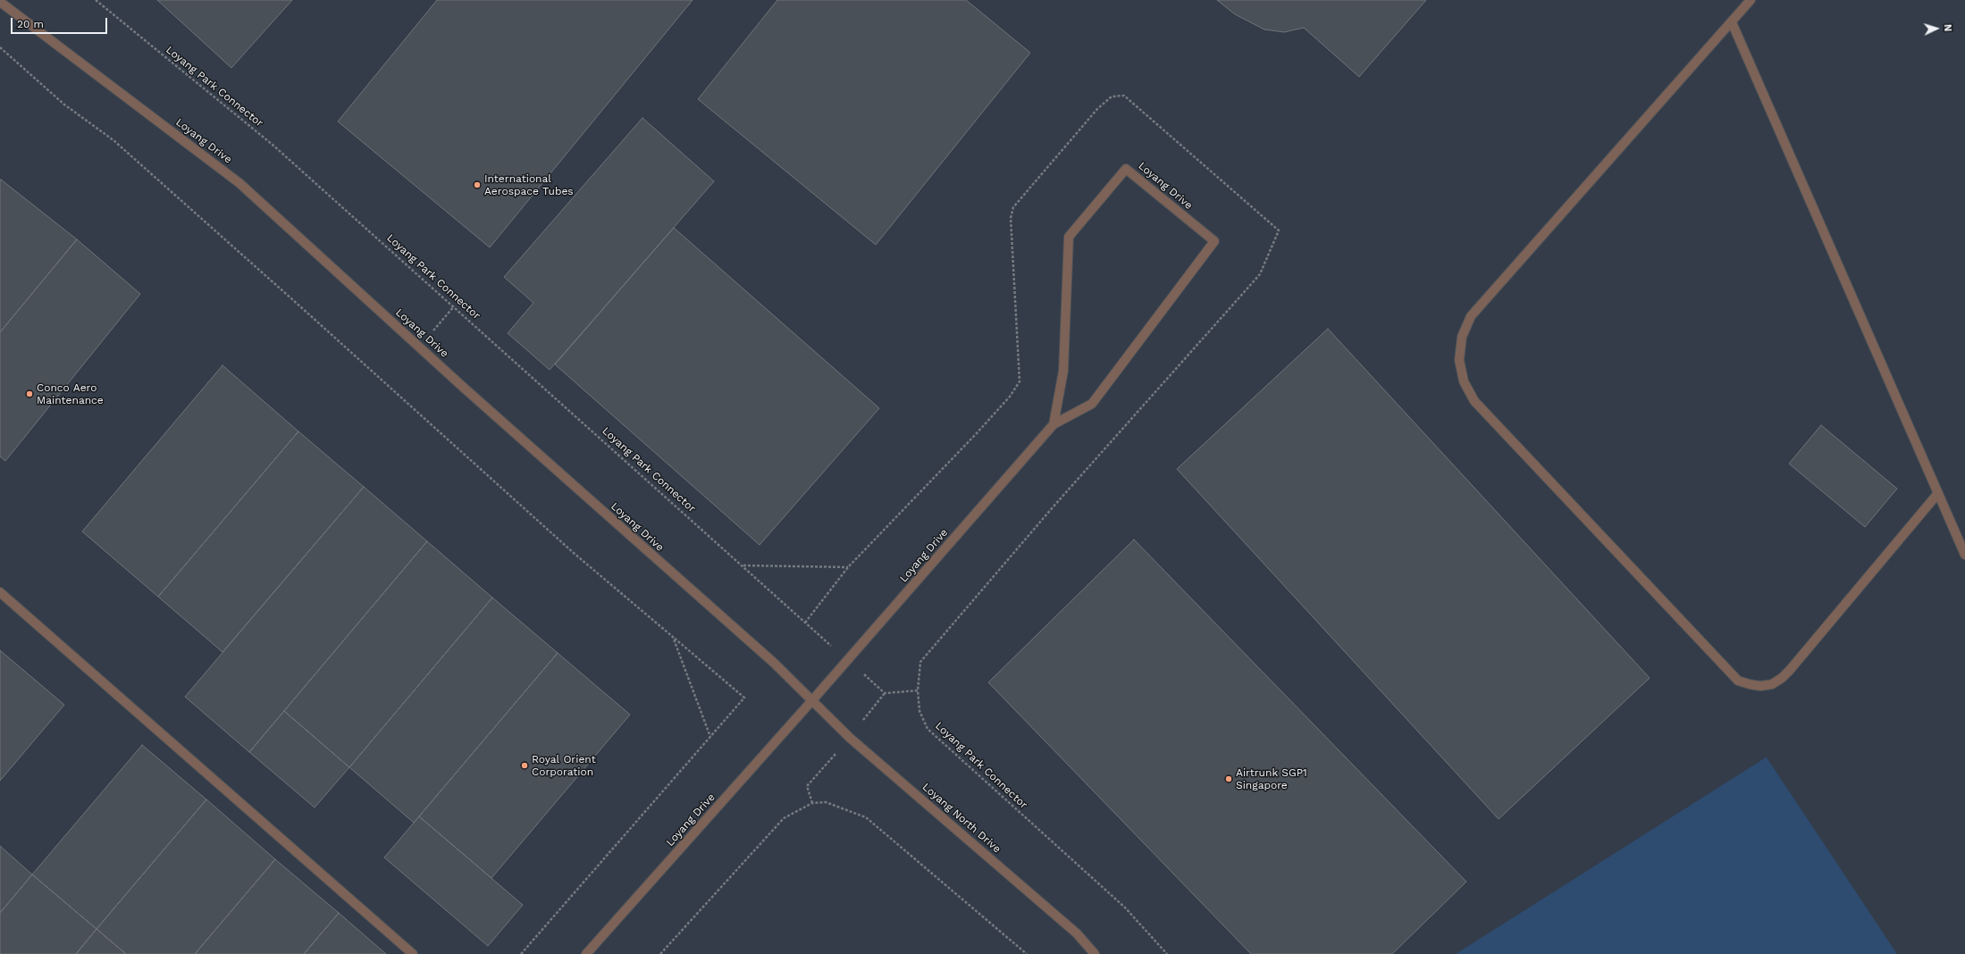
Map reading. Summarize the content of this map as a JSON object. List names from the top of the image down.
{
  "streets": {
    "street": ["Loyang Drive", "Loyang North Drive"],
    "path": ["Loyang Park Connector"]
  },
  "crossings": [
    ["Loyang Park Connector", "Loyang Drive"],
    ["Loyang Drive", "Loyang North Drive"]
  ],
  "places": [
    "International Aerospace Tubes",
    "Conco Aero Maintenance",
    "Royal Orient Corporation",
    "Airtrunk SGP1 Singapore"
  ],
  "scale_bar": "20 m",
  "north": "right"
}
